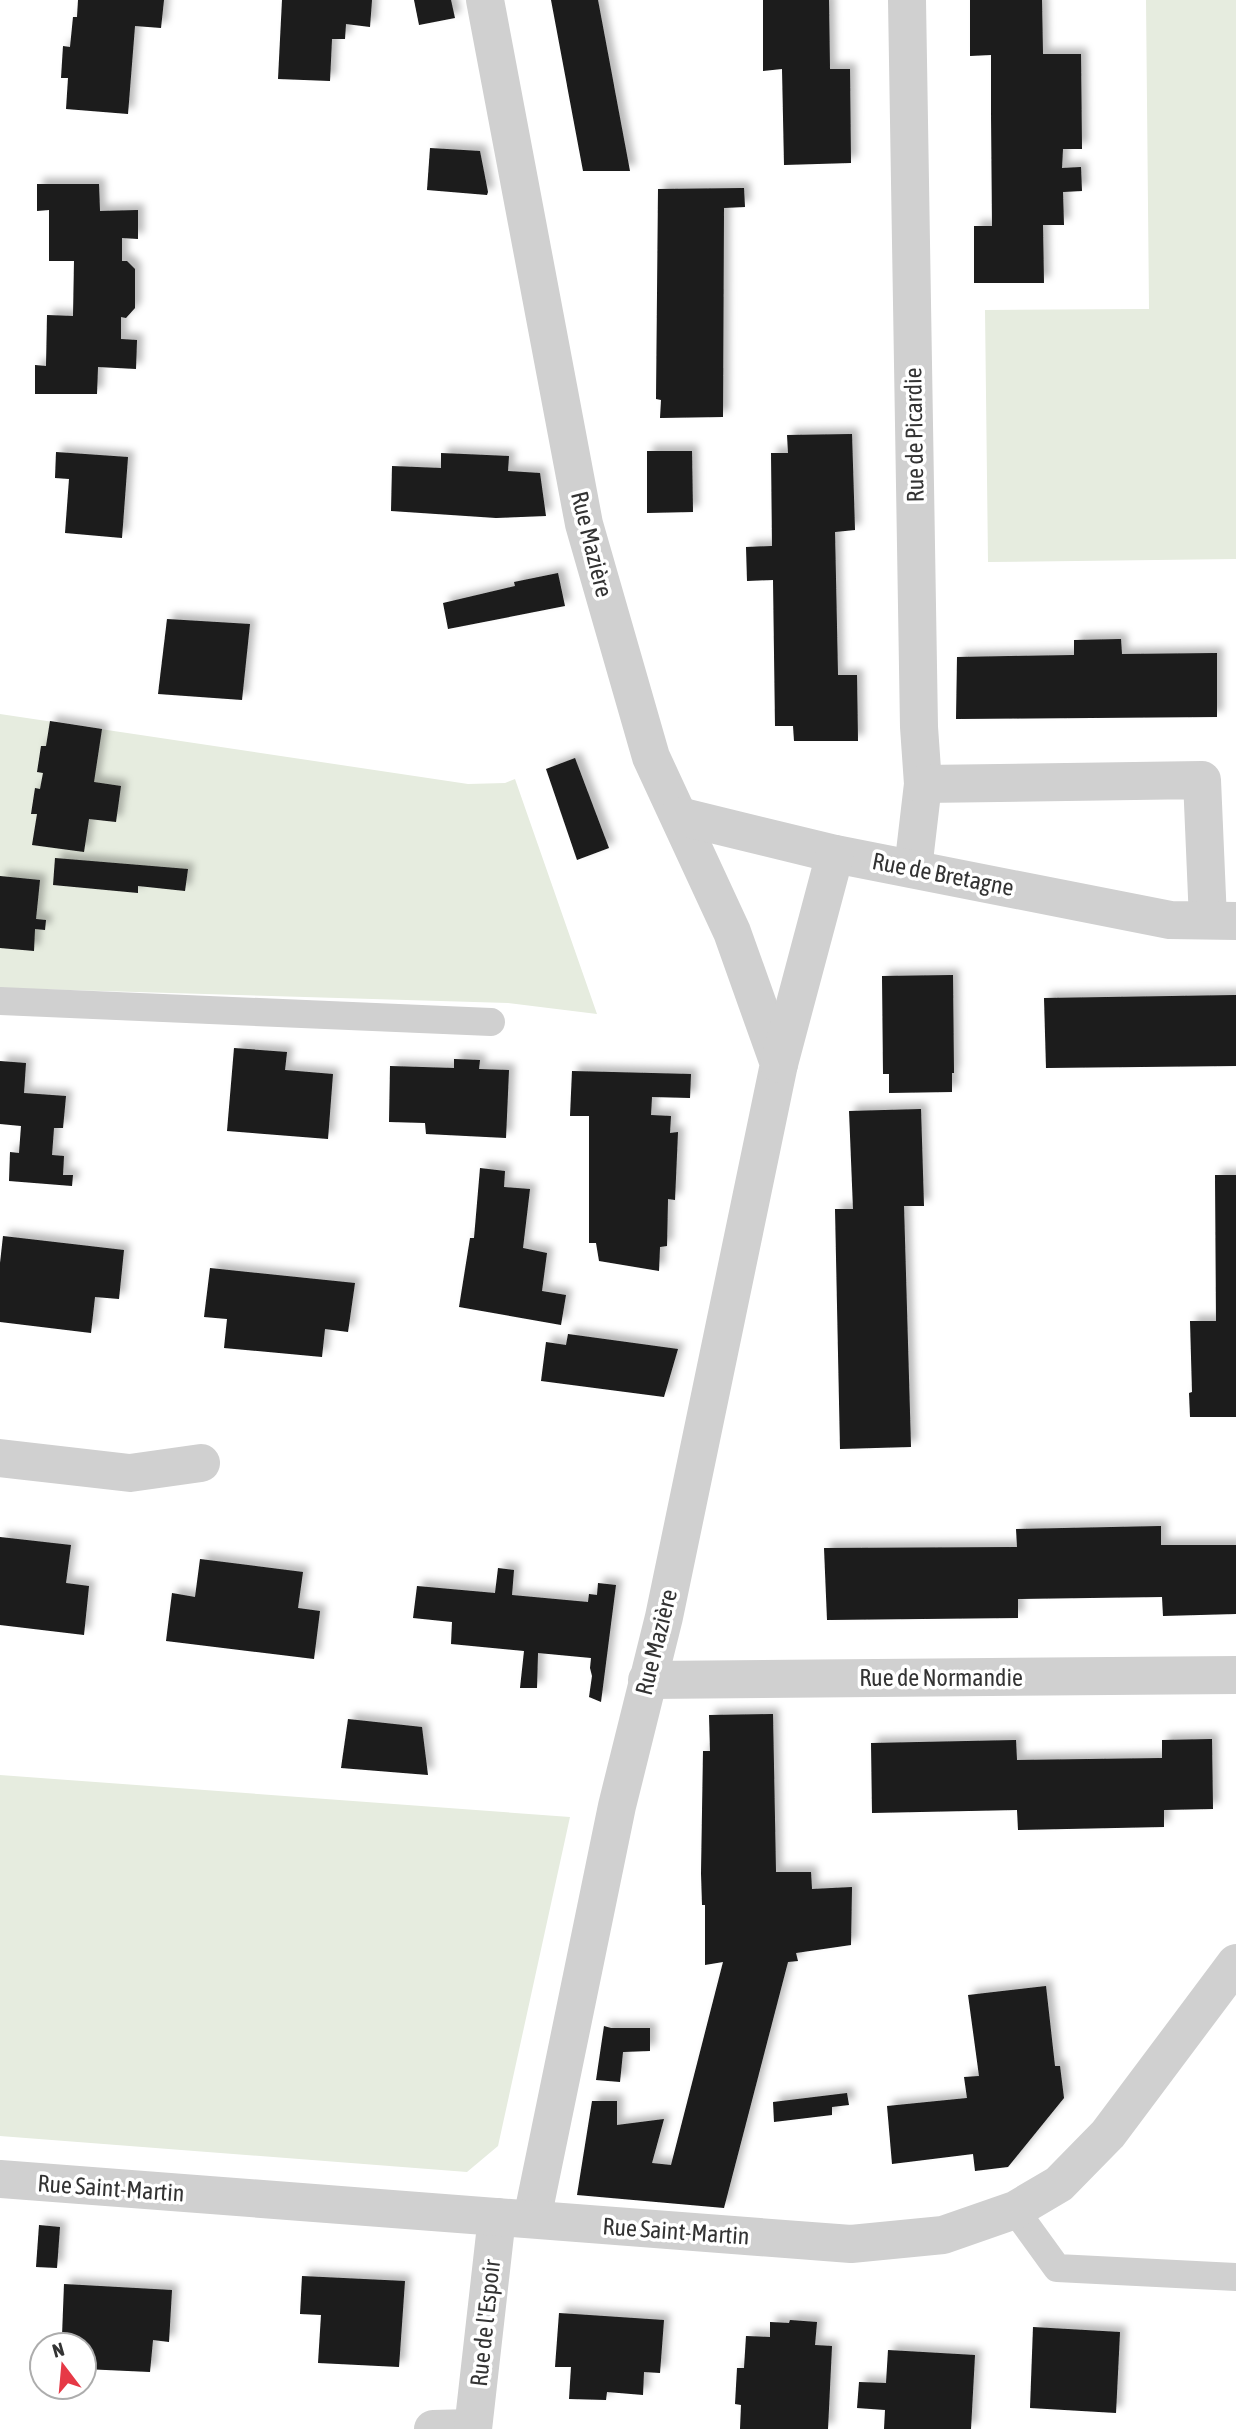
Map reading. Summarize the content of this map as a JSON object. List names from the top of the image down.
{
  "streets": {
    "street": [
      "Rue de Picardie",
      "Rue Mazière",
      "Rue de Bretagne",
      "Rue de Normandie",
      "Rue Saint-Martin",
      "Rue de l'Espoir"
    ]
  },
  "crossings": [
    ["Rue de Picardie", "Rue de Bretagne"],
    ["Rue Mazière", "Rue de Bretagne"],
    ["Rue Mazière", "Rue de Normandie"],
    ["Rue Mazière", "Rue Saint-Martin"],
    ["Rue Mazière", "Rue de l'Espoir"],
    ["Rue Saint-Martin", "Rue de l'Espoir"]
  ],
  "north": "top"
}
